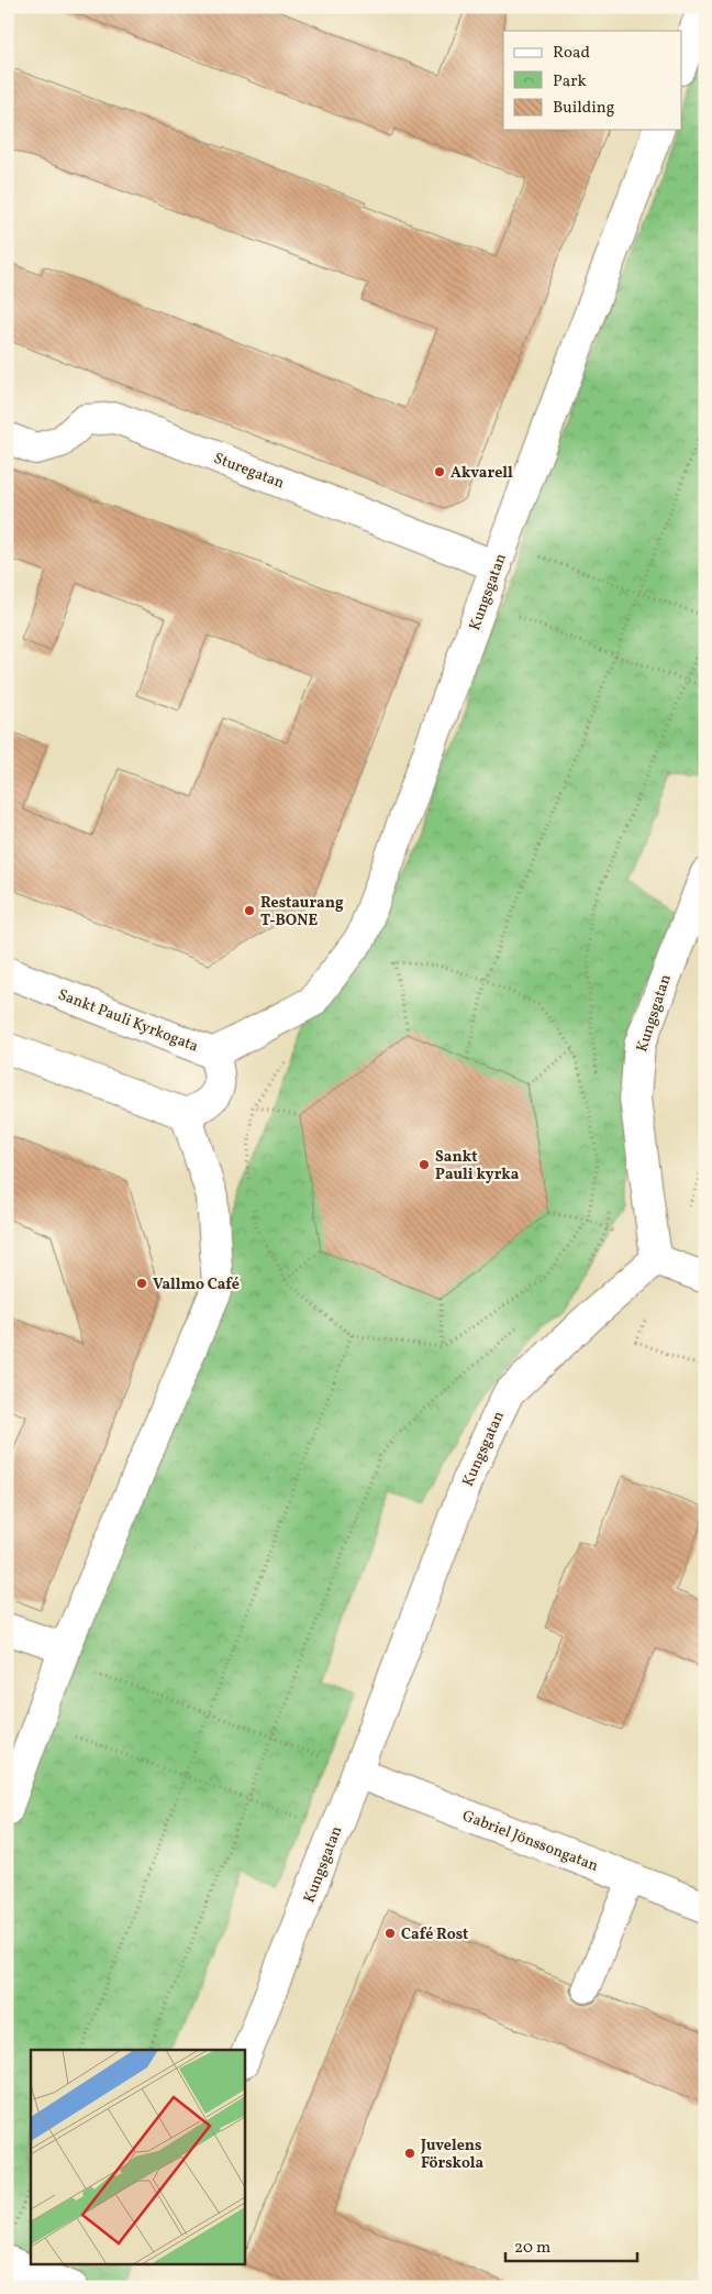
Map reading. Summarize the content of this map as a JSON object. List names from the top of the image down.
{
  "streets": {
    "street": [
      "Sturegatan",
      "Kungsgatan",
      "Sankt Pauli Kyrkogata",
      "Gabriel Jönssongatan"
    ]
  },
  "crossings": [
    ["Sturegatan", "Kungsgatan"],
    ["Kungsgatan", "Sankt Pauli Kyrkogata"],
    ["Kungsgatan", "Gabriel Jönssongatan"]
  ],
  "places": [
    "Akvarell",
    "Restaurang T-BONE",
    "Sankt Pauli kyrka",
    "Vallmo Café",
    "Café Rost",
    "Juvelens Förskola"
  ],
  "legend": ["Road", "Park", "Building"],
  "scale_bar": "20 m"
}
